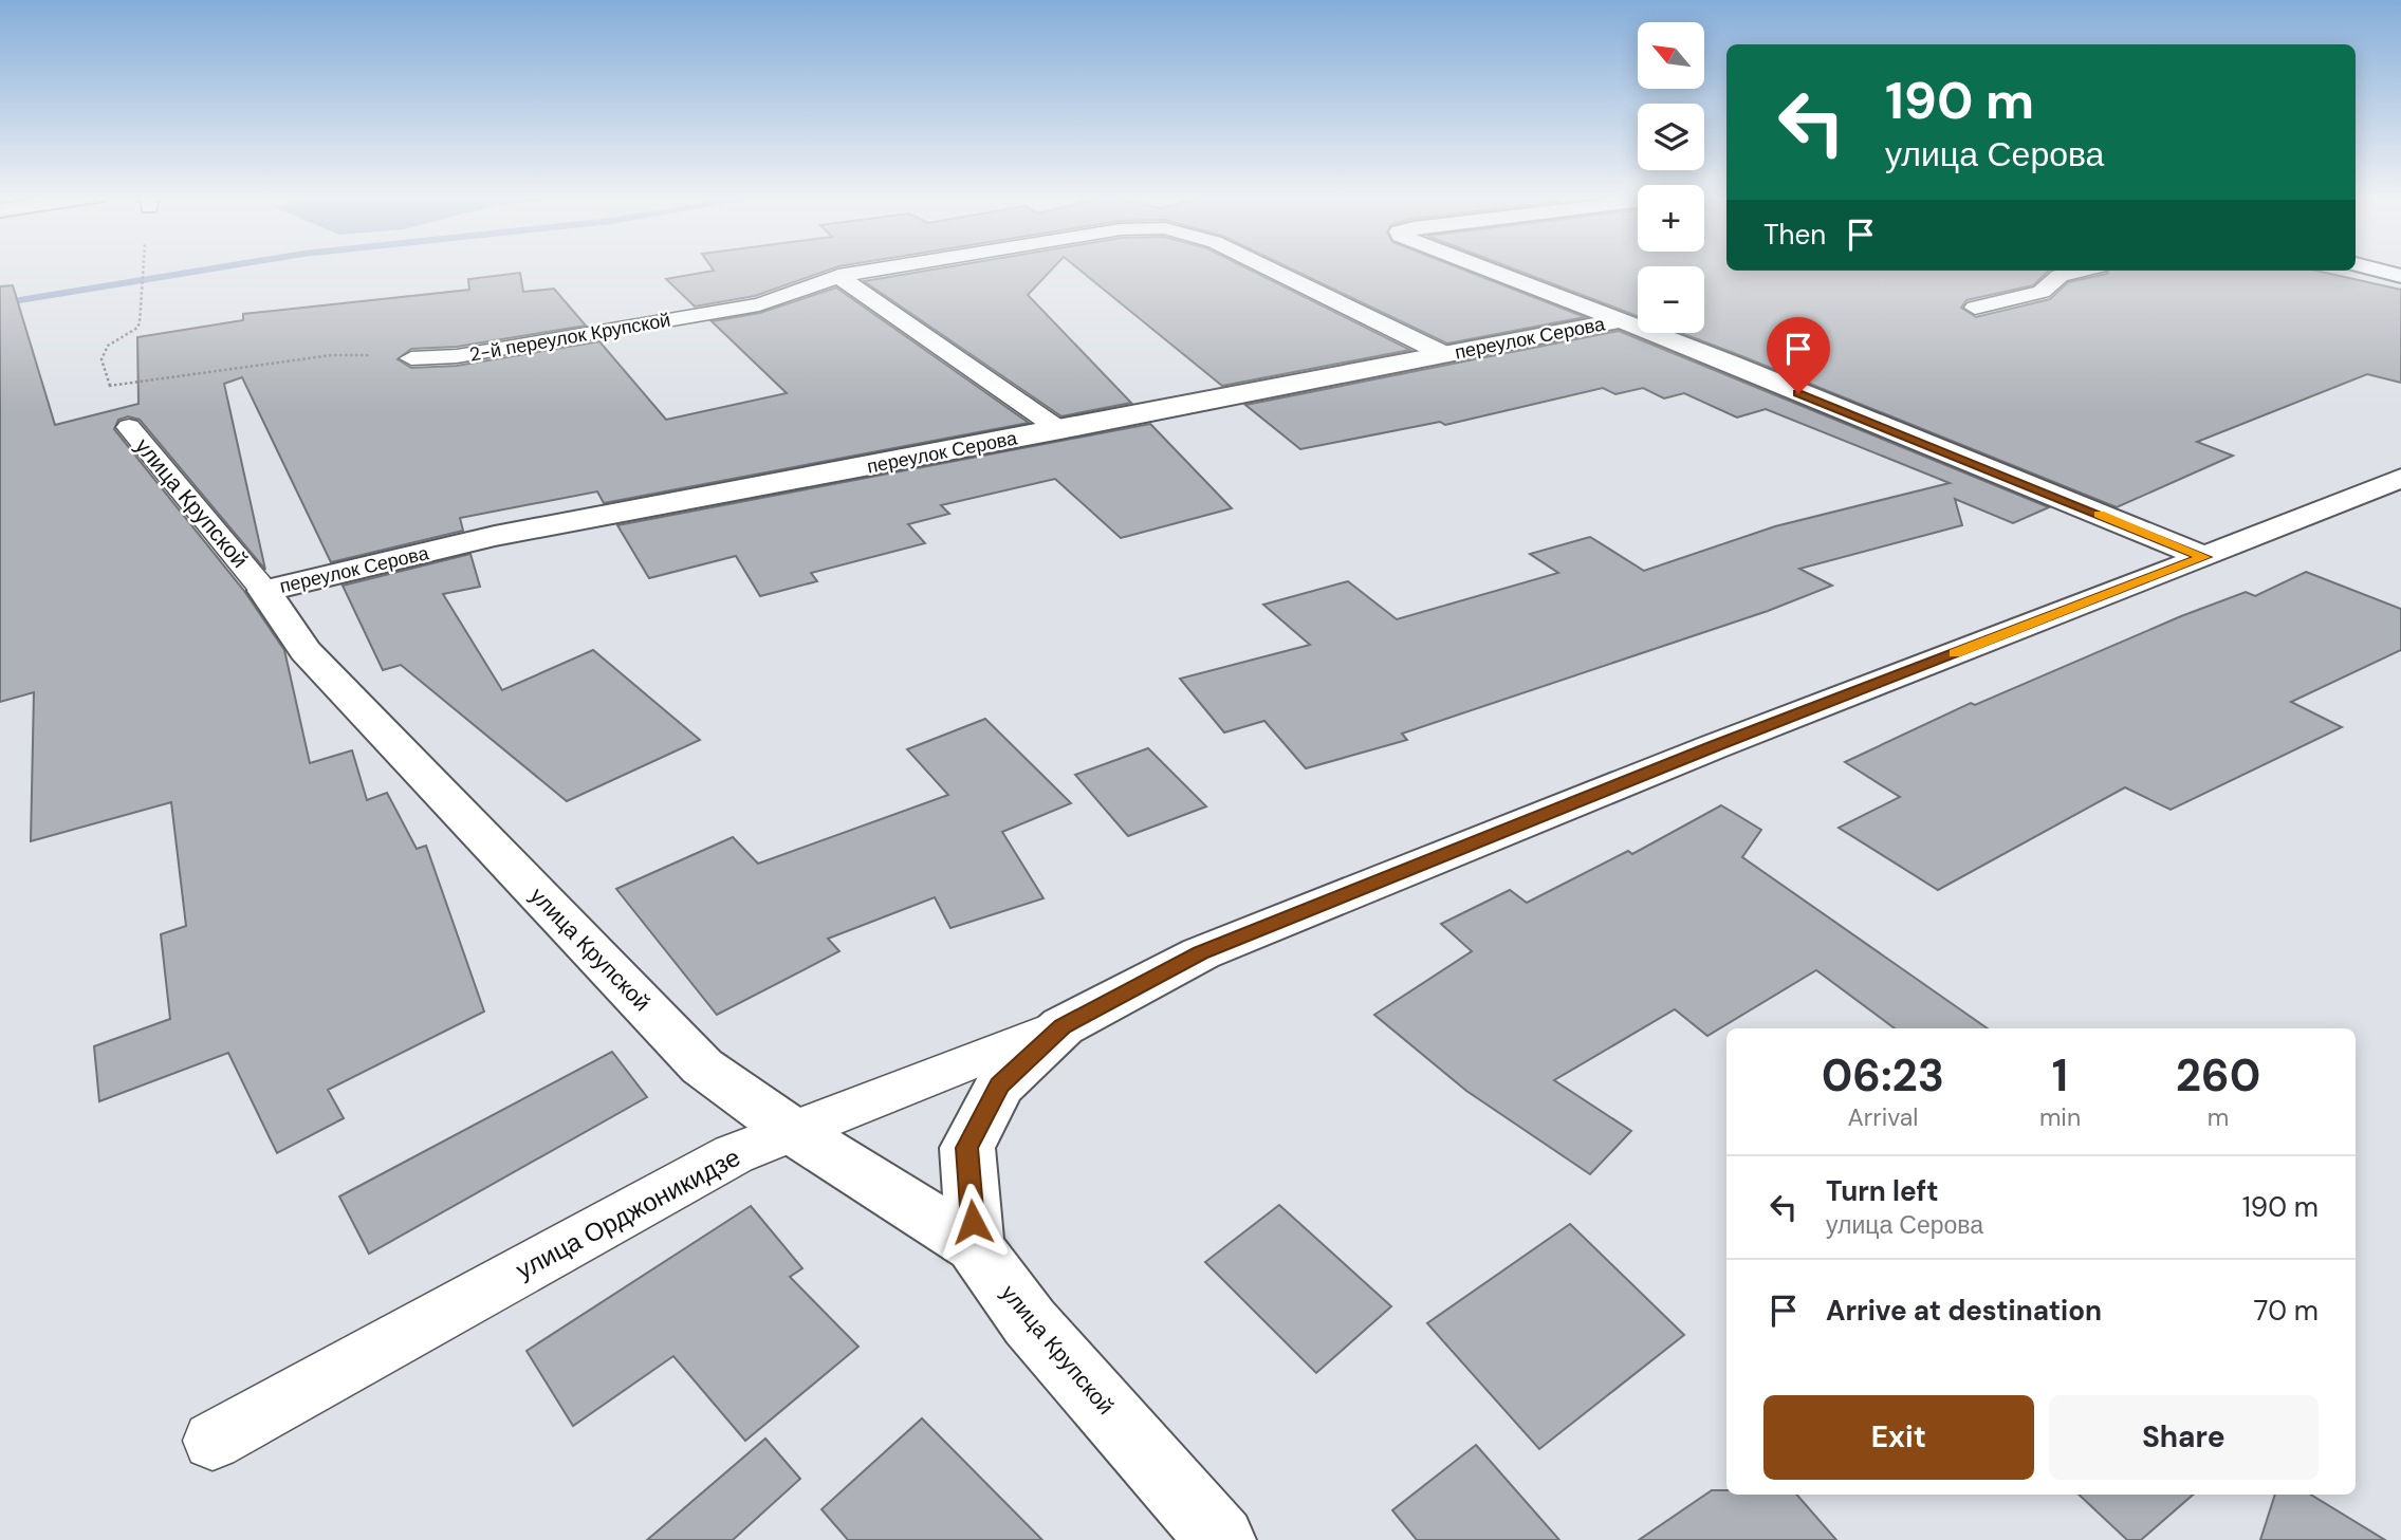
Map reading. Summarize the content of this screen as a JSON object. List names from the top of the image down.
{
  "streets": {
    "street": ["переулок Серова", "улица Крупской", "улица Орджоникидзе"],
    "lane": ["2-й переулок Крупской"]
  },
  "crossings": [
    ["2-й переулок Крупской", "переулок Серова"],
    ["переулок Серова", "улица Крупской"],
    ["улица Крупской", "улица Орджоникидзе"]
  ],
  "north": "top left",
  "page": {
    "map_buttons": ["+", "−"],
    "turn": ["190 m", "улица Серова"],
    "then": "Then",
    "eta": [
      "06:23",
      "Arrival",
      "1",
      "min",
      "260",
      "m"
    ],
    "list": [
      {
        "name": "Turn left",
        "note": "улица Серова",
        "value": "190 m"
      },
      {
        "name": "Arrive at destination",
        "value": "70 m"
      }
    ],
    "buttons": ["Exit", "Share"]
  }
}
